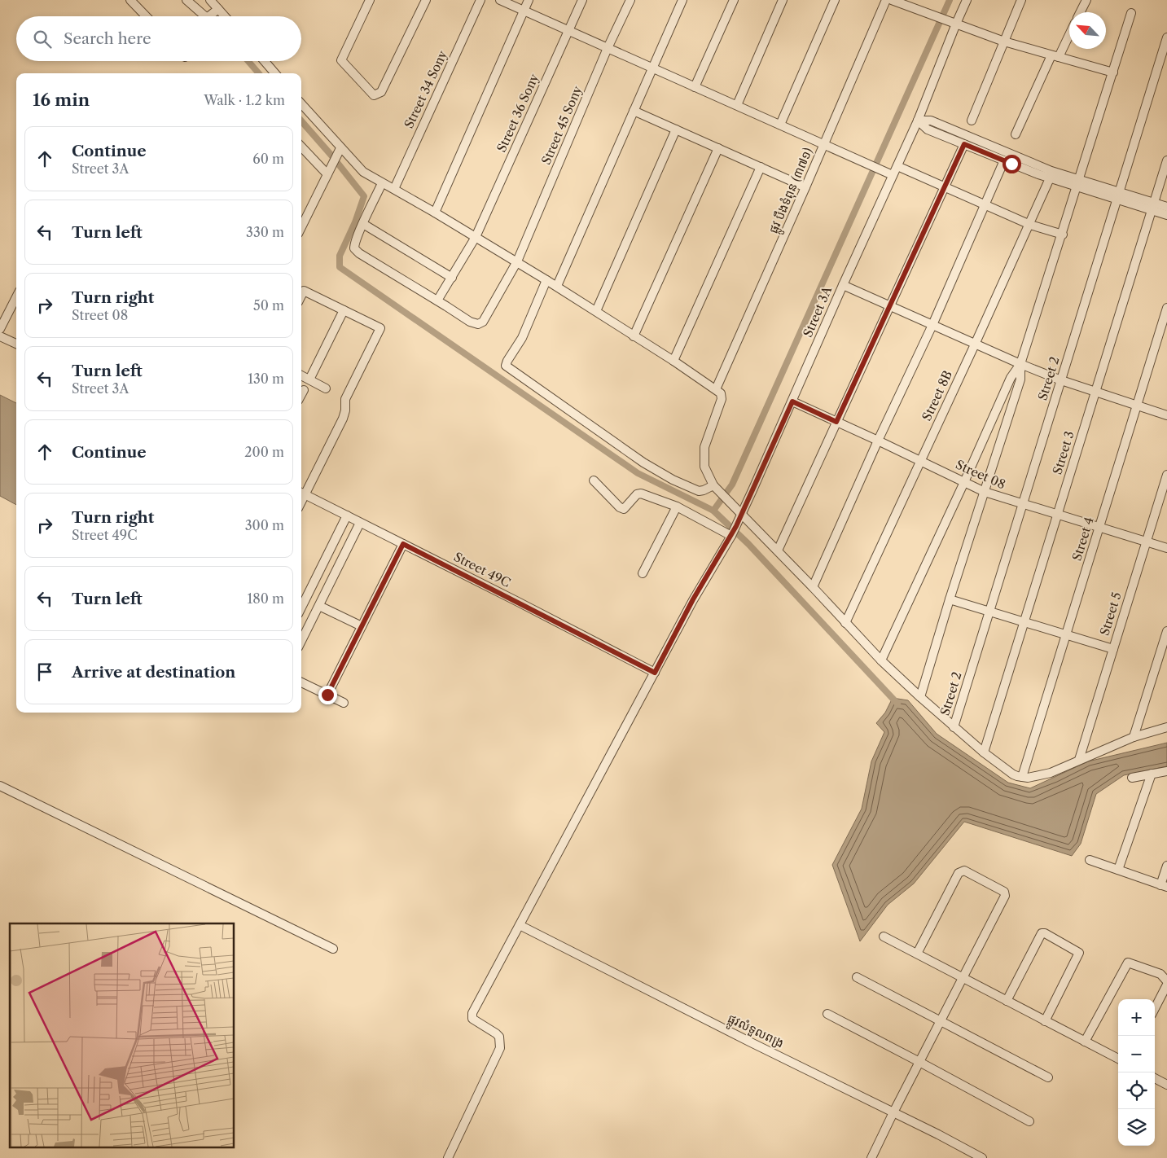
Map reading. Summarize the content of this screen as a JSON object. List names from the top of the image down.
{
  "streets": {
    "street": [
      "Street 34 Sony",
      "Street 36 Sony",
      "Street 45 Sony",
      "ផ្លូវ បឹងទំពុន (៣៧១)",
      "Street 3A",
      "Street 2",
      "Street 8B",
      "Street 3",
      "Street 08",
      "Street 4",
      "Street 49C",
      "Street 5",
      "ផ្លូវលំទួលពង្រ"
    ]
  },
  "crossings": [
    ["Street 36 Sony", "Street 45 Sony"],
    ["Street 3A", "Street 08"],
    ["Street 3A", "Street 49C"],
    ["Street 3A", "ផ្លូវលំទួលពង្រ"],
    ["Street 2", "Street 08"],
    ["Street 8B", "Street 08"],
    ["Street 3", "Street 08"],
    ["Street 08", "Street 4"],
    ["Street 08", "Street 5"]
  ],
  "north": "top left",
  "page": {
    "search": "Search here",
    "heading": ["16 min", "Walk · 1.2 km"],
    "list": [
      ["Continue", "Street 3A", "60 m"],
      ["Turn left", "330 m"],
      ["Turn right", "Street 08", "50 m"],
      ["Turn left", "Street 3A", "130 m"],
      ["Continue", "200 m"],
      ["Turn right", "Street 49C", "300 m"],
      ["Turn left", "180 m"],
      "Arrive at destination"
    ],
    "map_buttons": ["+", "−"]
  }
}
